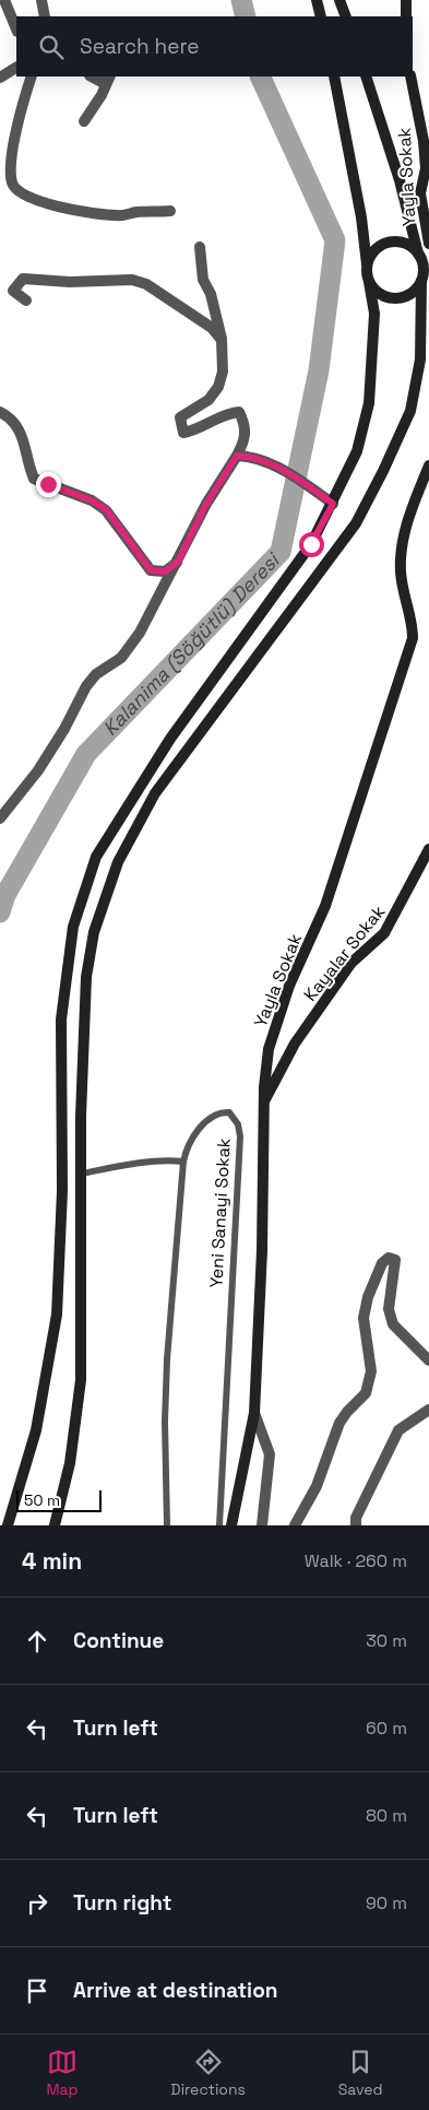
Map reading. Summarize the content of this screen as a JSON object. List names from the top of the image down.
{
  "streets": {
    "main road": ["Yayla Sokak", "Kayalar Sokak"],
    "lane": ["Yeni Sanayi Sokak"]
  },
  "crossings": [
    ["Yayla Sokak", "Kayalar Sokak"]
  ],
  "water": ["Kalanima (Söğütlü) Deresi"],
  "scale_bar": "50 m",
  "page": {
    "search": "Search here",
    "scale": "50 m",
    "heading": ["4 min", "Walk · 260 m"],
    "list": [
      ["Continue", "30 m"],
      ["Turn left", "60 m"],
      ["Turn left", "80 m"],
      ["Turn right", "90 m"],
      "Arrive at destination"
    ],
    "nav": ["Map", "Directions", "Saved"]
  }
}
